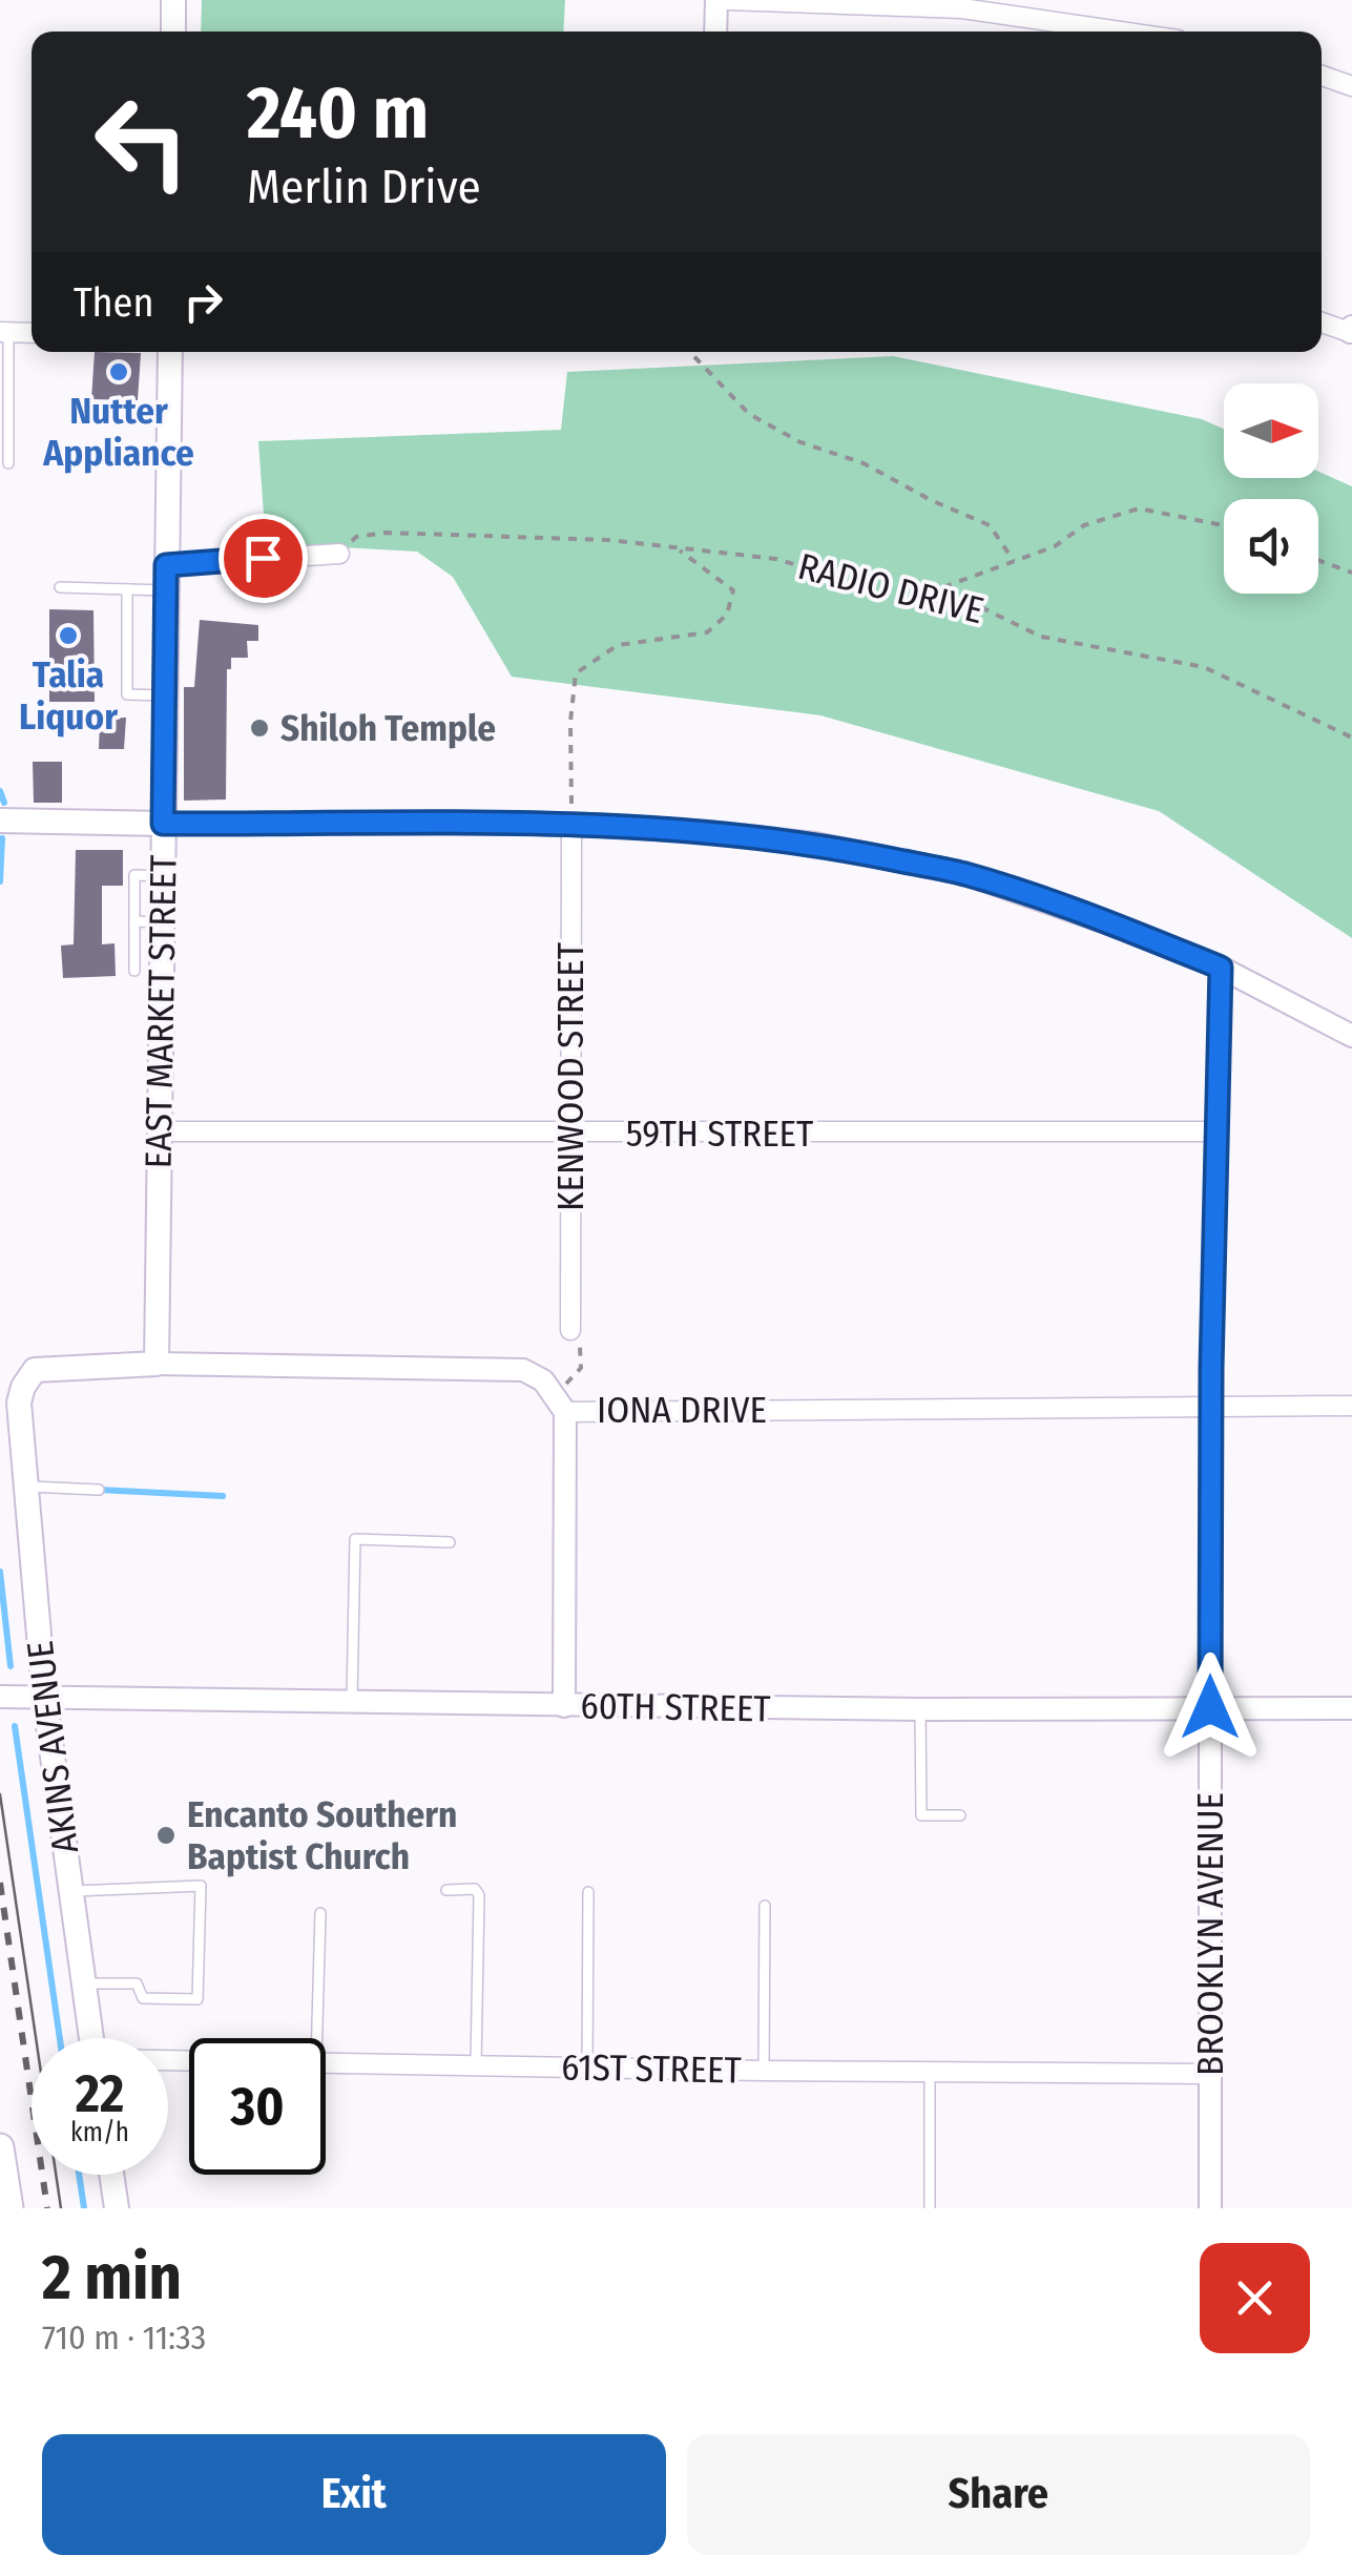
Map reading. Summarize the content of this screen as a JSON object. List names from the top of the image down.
{
  "streets": {
    "main road": ["EAST MARKET STREET", "IONA DRIVE", "AKINS AVENUE"],
    "street": [
      "KENWOOD STREET",
      "59TH STREET",
      "60TH STREET",
      "BROOKLYN AVENUE",
      "61ST STREET"
    ],
    "path": ["RADIO DRIVE"]
  },
  "crossings": [
    ["EAST MARKET STREET", "59TH STREET"],
    ["EAST MARKET STREET", "IONA DRIVE"],
    ["KENWOOD STREET", "59TH STREET"],
    ["59TH STREET", "BROOKLYN AVENUE"],
    ["IONA DRIVE", "AKINS AVENUE"],
    ["IONA DRIVE", "BROOKLYN AVENUE"],
    ["60TH STREET", "AKINS AVENUE"],
    ["60TH STREET", "BROOKLYN AVENUE"],
    ["BROOKLYN AVENUE", "61ST STREET"]
  ],
  "places": [
    "Nutter Appliance",
    "Talia Liquor",
    "Shiloh Temple",
    "Encanto Southern Baptist Church"
  ],
  "north": "right",
  "page": {
    "turn": ["240 m", "Merlin Drive"],
    "then": "Then",
    "speed": "22 km/h",
    "limit": "30",
    "heading": ["2 min", "710 m · 11:33"],
    "buttons": ["Exit", "Share"]
  }
}
